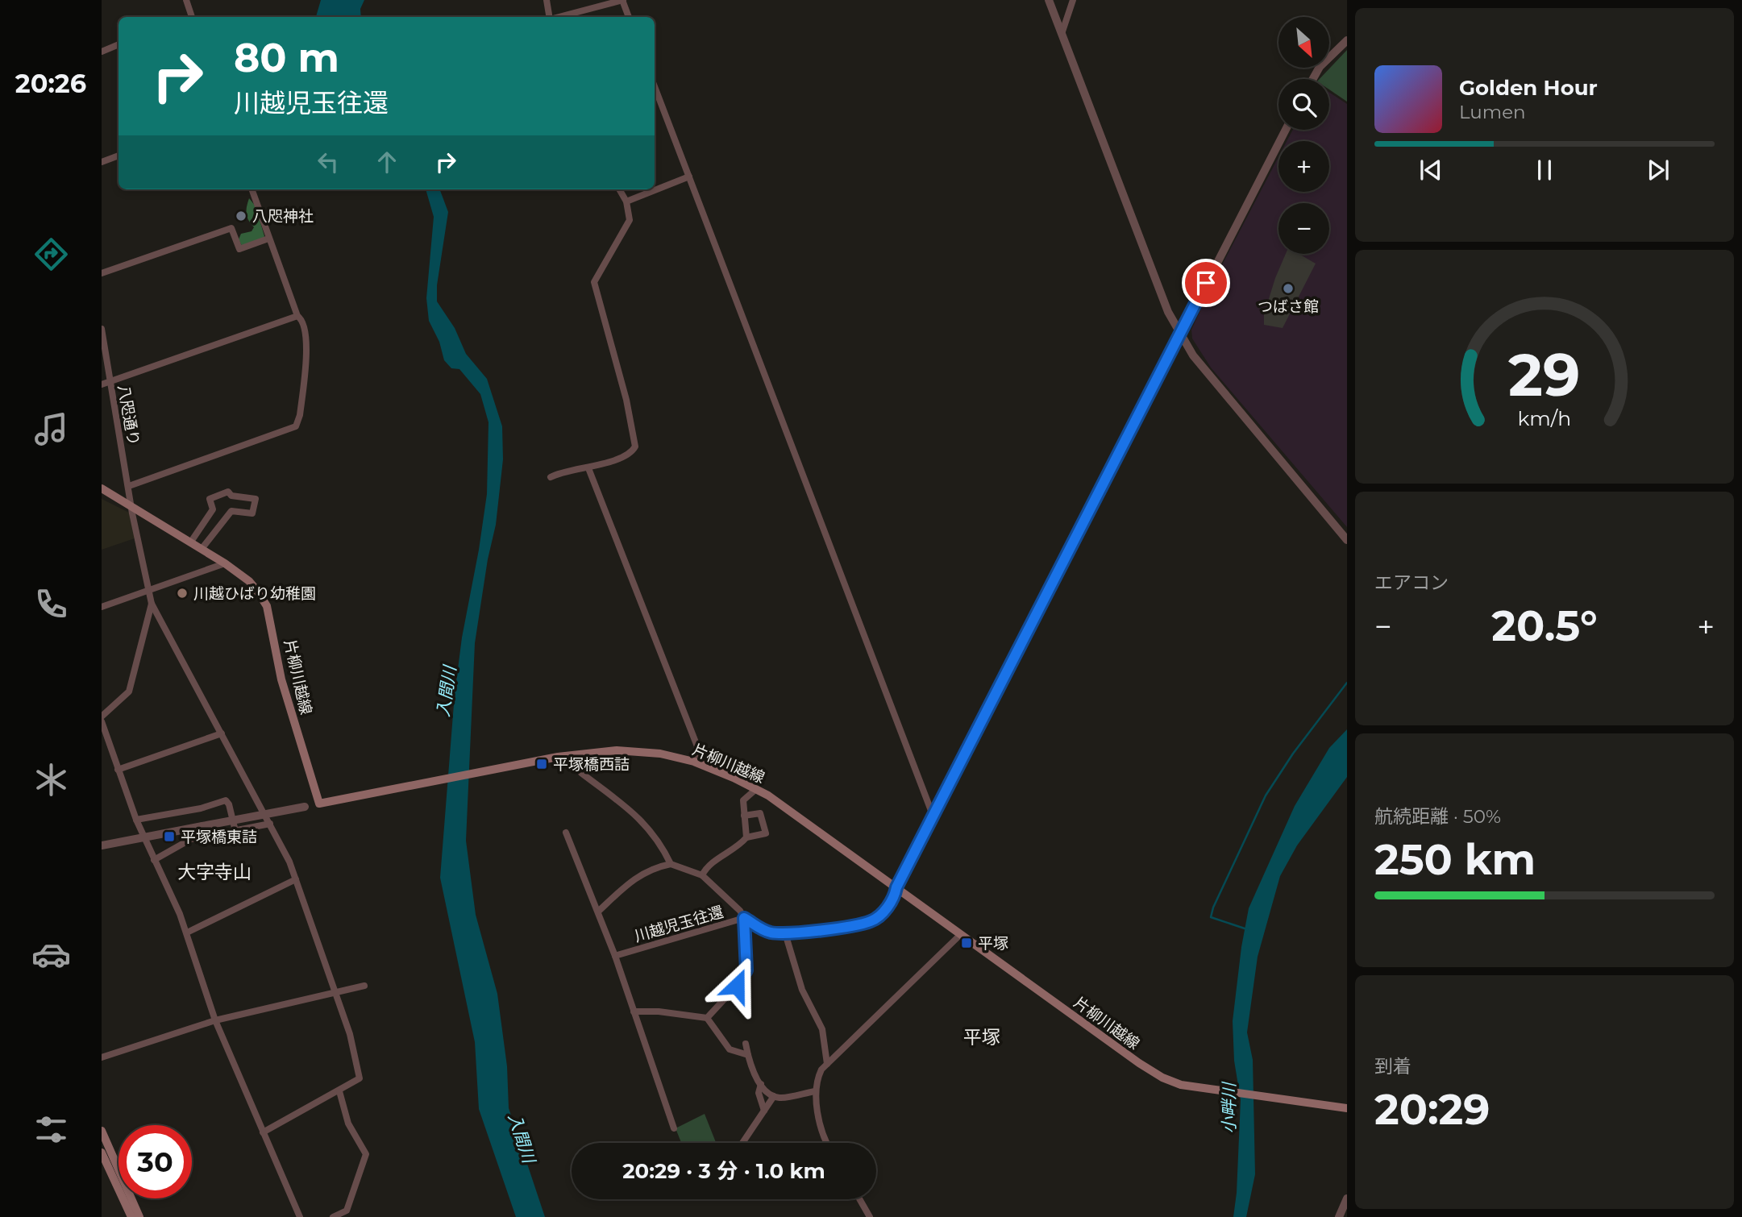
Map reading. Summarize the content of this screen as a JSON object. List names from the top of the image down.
{
  "streets": {
    "main road": ["片柳川越線"],
    "street": ["八咫通り", "川越児玉往還"]
  },
  "crossings": [
    ["八咫通り", "片柳川越線"],
    ["片柳川越線", "川越児玉往還"]
  ],
  "districts": ["大字寺山", "平塚"],
  "water": ["入間川", "小畔川"],
  "places": {
    "other": ["八咫神社", "つばさ館", "川越ひばり幼稚園"],
    "transit": ["平塚橋西詰", "平塚橋東詰", "平塚"]
  },
  "north": "bottom right",
  "page": {
    "tabs": "20:26",
    "map_buttons": ["+", "−"],
    "turn": ["80 m", "川越児玉往還"],
    "song": ["Golden Hour", "Lumen"],
    "tile": [
      "エアコン",
      ["航続距離 · 50%", "250 km"],
      ["到着", "20:29"]
    ],
    "heat": ["−", "20.5°", "+"],
    "limit": "30",
    "trip": "20:29 · 3 分 · 1.0 km",
    "gauge": ["29", "km/h"]
  }
}
